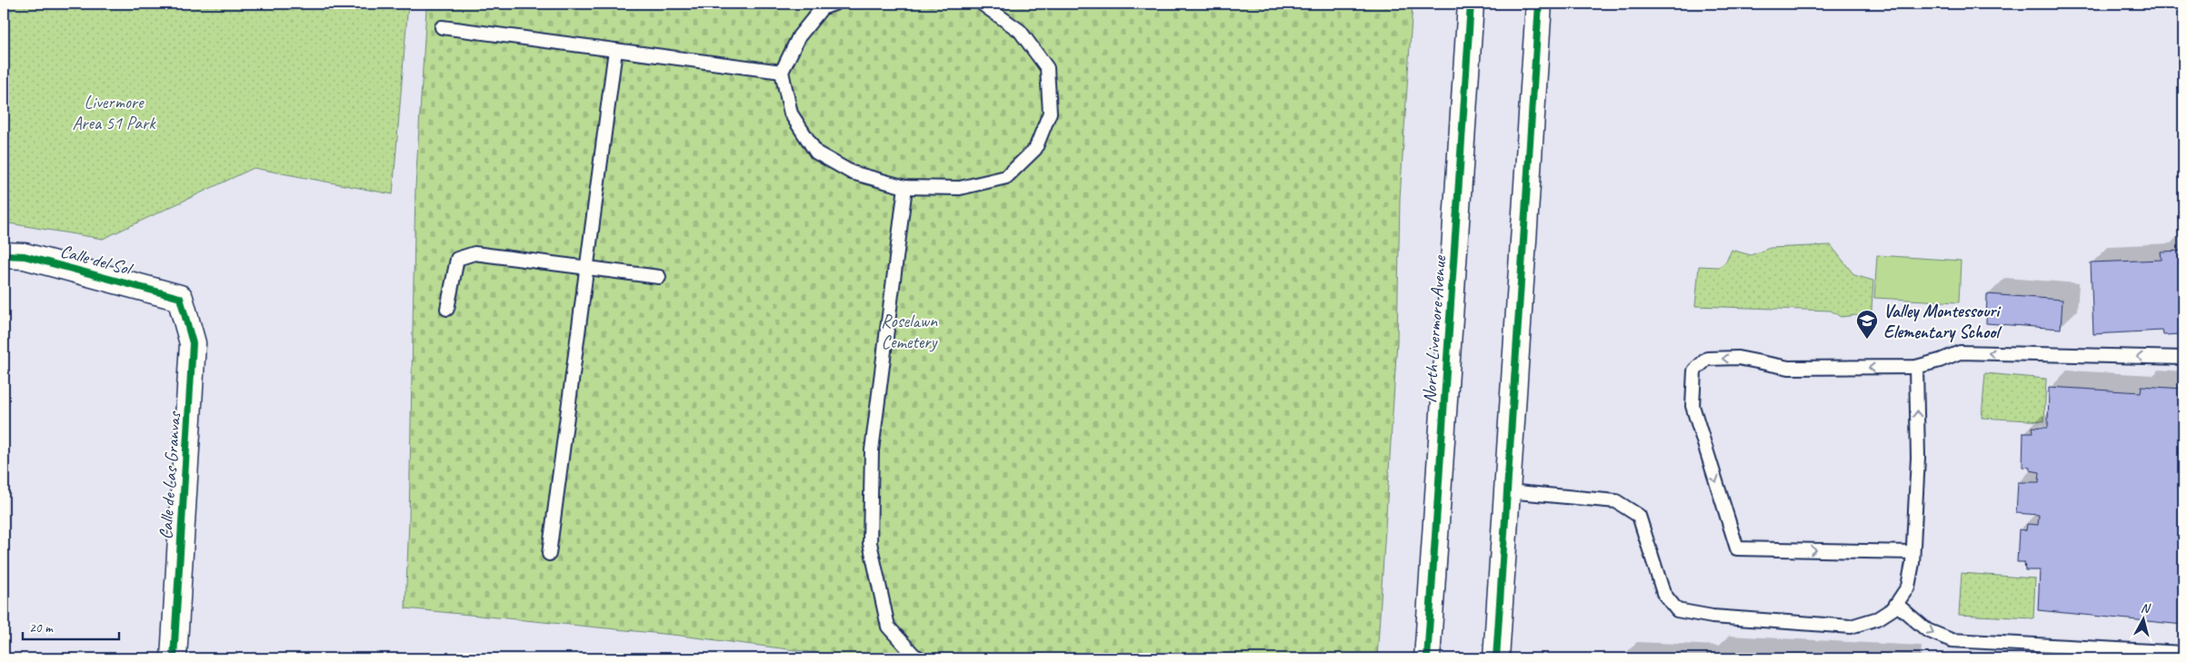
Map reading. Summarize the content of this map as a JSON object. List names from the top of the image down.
{
  "streets": {
    "main road": ["Calle del Sol", "North Livermore Avenue", "Calle de Las Granvas"]
  },
  "crossings": [
    ["Calle del Sol", "Calle de Las Granvas"]
  ],
  "parks": ["Livermore Area 51 Park", "Roselawn Cemetery"],
  "places": {
    "school or university": ["Valley Montessouri Elementary School"]
  },
  "scale_bar": "20 m",
  "north": "top"
}
